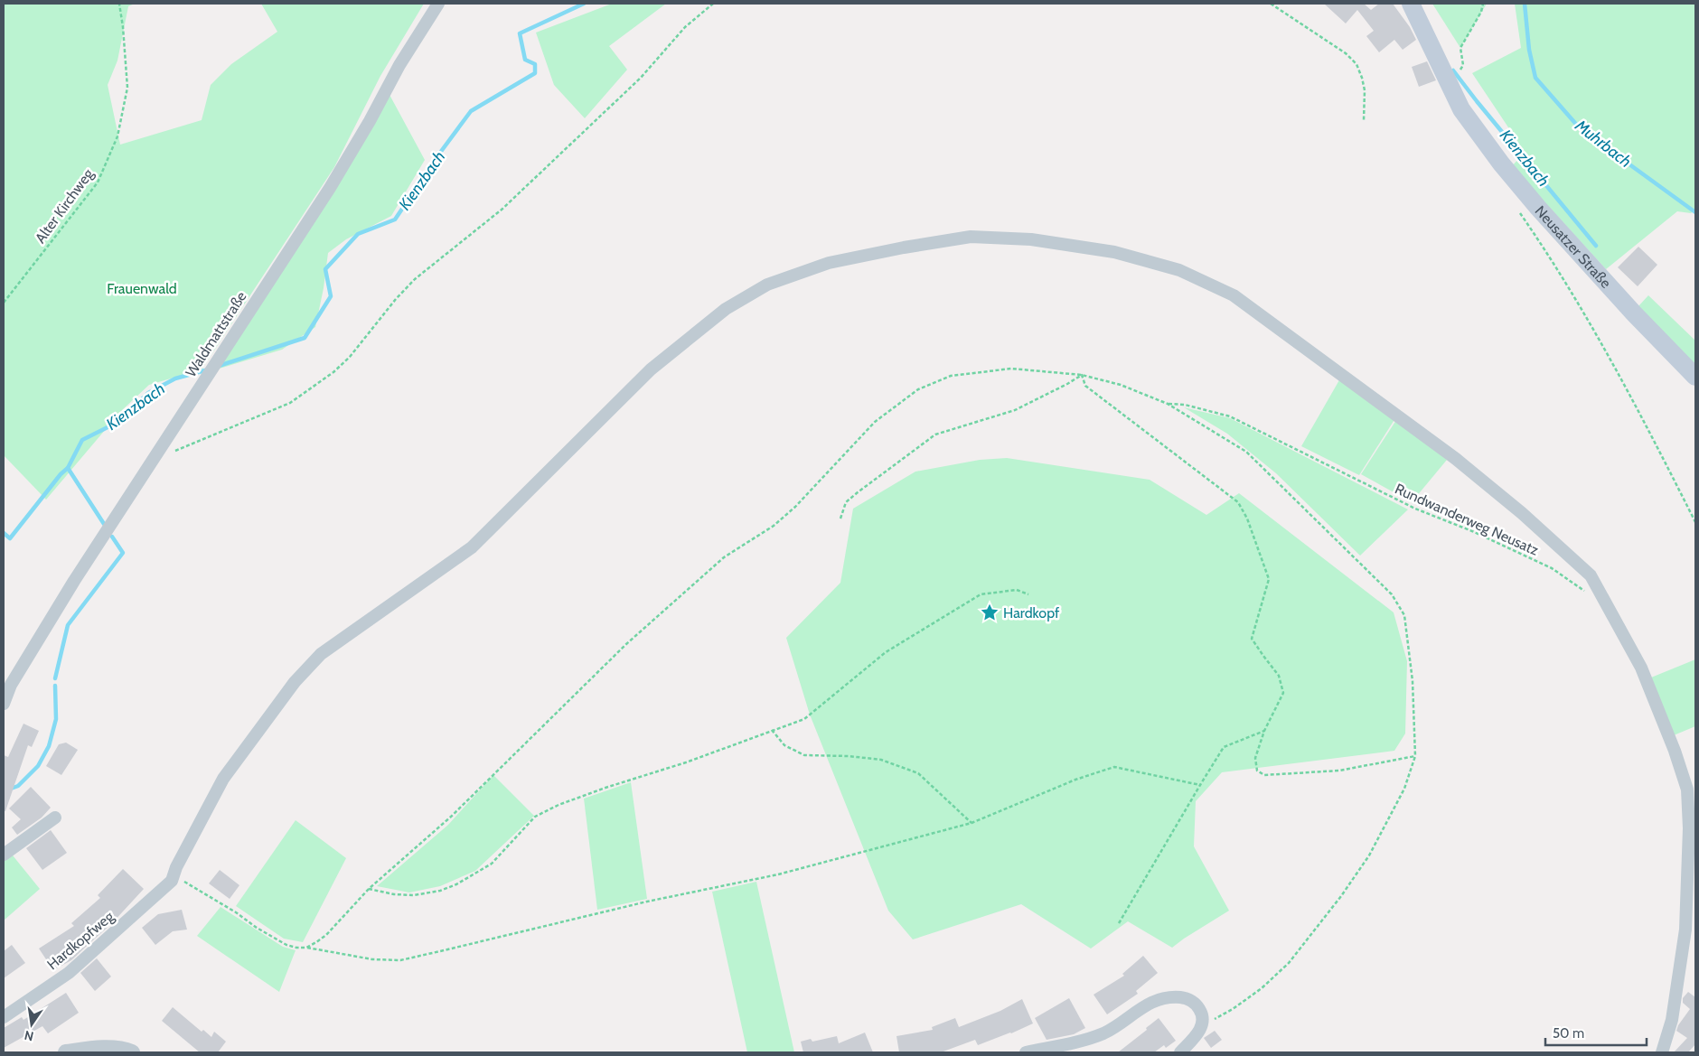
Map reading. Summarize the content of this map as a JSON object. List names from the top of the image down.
{
  "streets": {
    "main road": ["Neusatzer Straße"],
    "street": ["Waldmattstraße", "Hardkopfweg"],
    "path": ["Alter Kirchweg", "Rundwanderweg Neusatz"]
  },
  "water": ["Muhrbach", "Kienzbach"],
  "parks": ["Frauenwald"],
  "places": {
    "place": ["Hardkopf"]
  },
  "scale_bar": "50 m",
  "north": "bottom"
}
